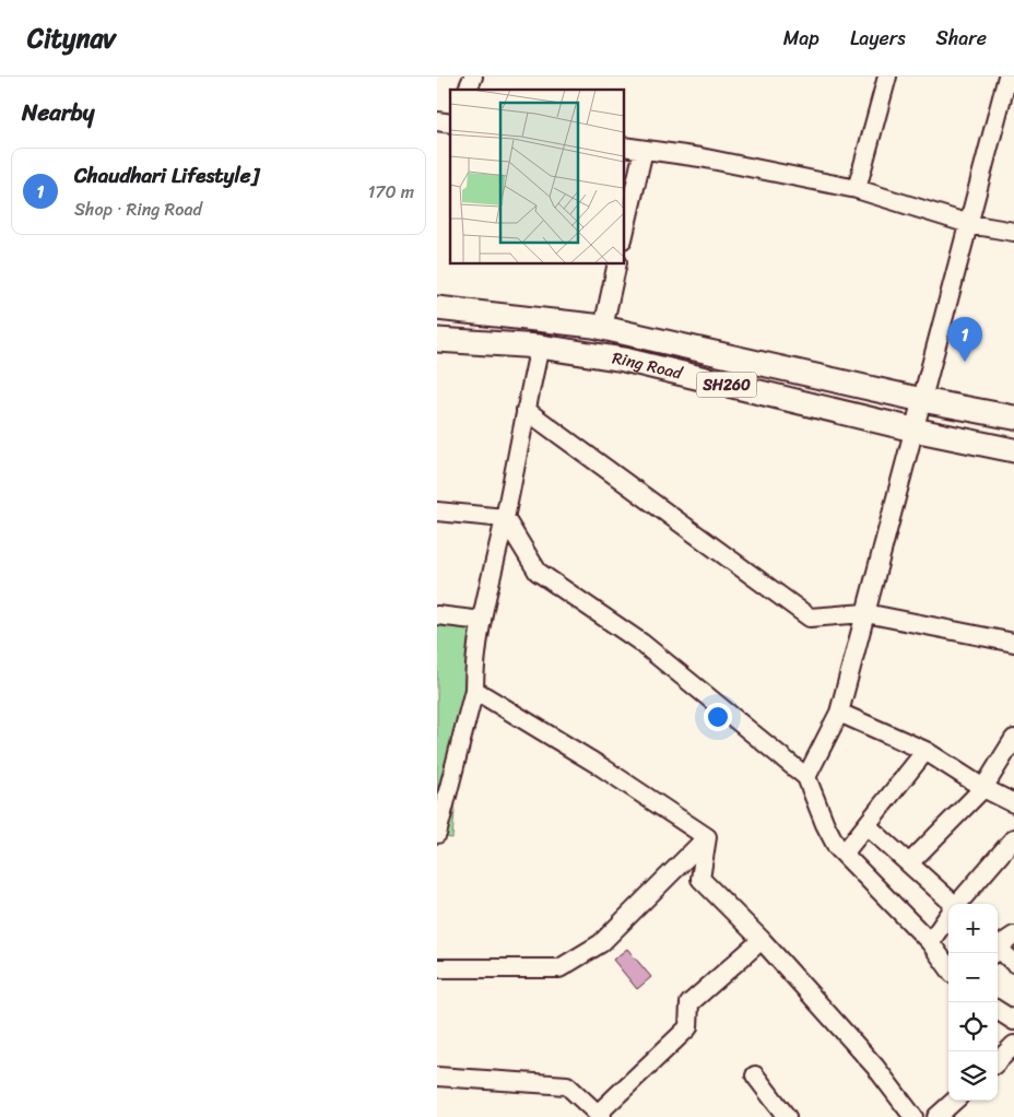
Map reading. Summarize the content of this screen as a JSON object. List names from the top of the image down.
{
  "streets": {
    "main road": ["Ring Road", "SH260"]
  },
  "page": {
    "header": "Citynav",
    "nav": ["Map", "Layers", "Share"],
    "heading": "Nearby",
    "list": [
      {
        "mark": "1",
        "name": "Chaudhari Lifestyle]",
        "note": "Shop · Ring Road",
        "value": "170 m"
      }
    ],
    "pins": "1",
    "map_buttons": ["+", "−"]
  }
}
